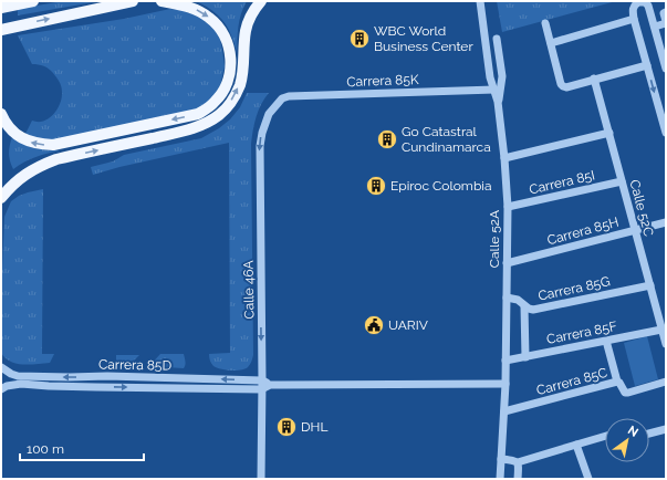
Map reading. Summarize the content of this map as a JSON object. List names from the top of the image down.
{
  "streets": {
    "street": [
      "Carrera 85K",
      "Carrera 85I",
      "Calle 52C",
      "Carrera 85H",
      "Calle 52A",
      "Carrera 85G",
      "Calle 46A",
      "Carrera 85F",
      "Carrera 85D",
      "Carrera 85C"
    ]
  },
  "crossings": [
    ["Carrera 85K", "Calle 52A"],
    ["Carrera 85K", "Calle 46A"],
    ["Carrera 85I", "Calle 52C"],
    ["Carrera 85I", "Calle 52A"],
    ["Calle 52C", "Carrera 85H"],
    ["Calle 52C", "Carrera 85G"],
    ["Calle 52C", "Carrera 85F"],
    ["Carrera 85H", "Calle 52A"],
    ["Calle 52A", "Carrera 85G"],
    ["Calle 52A", "Carrera 85F"],
    ["Calle 52A", "Carrera 85D"],
    ["Calle 52A", "Carrera 85C"],
    ["Calle 46A", "Carrera 85D"]
  ],
  "one_way": ["Calle 46A"],
  "places": {
    "building": [
      "WBC World Business Center",
      "Go Catastral Cundinamarca",
      "Epiroc Colombia",
      "DHL"
    ],
    "public building": ["UARIV"]
  },
  "scale_bar": "100 m",
  "north": "top right"
}
